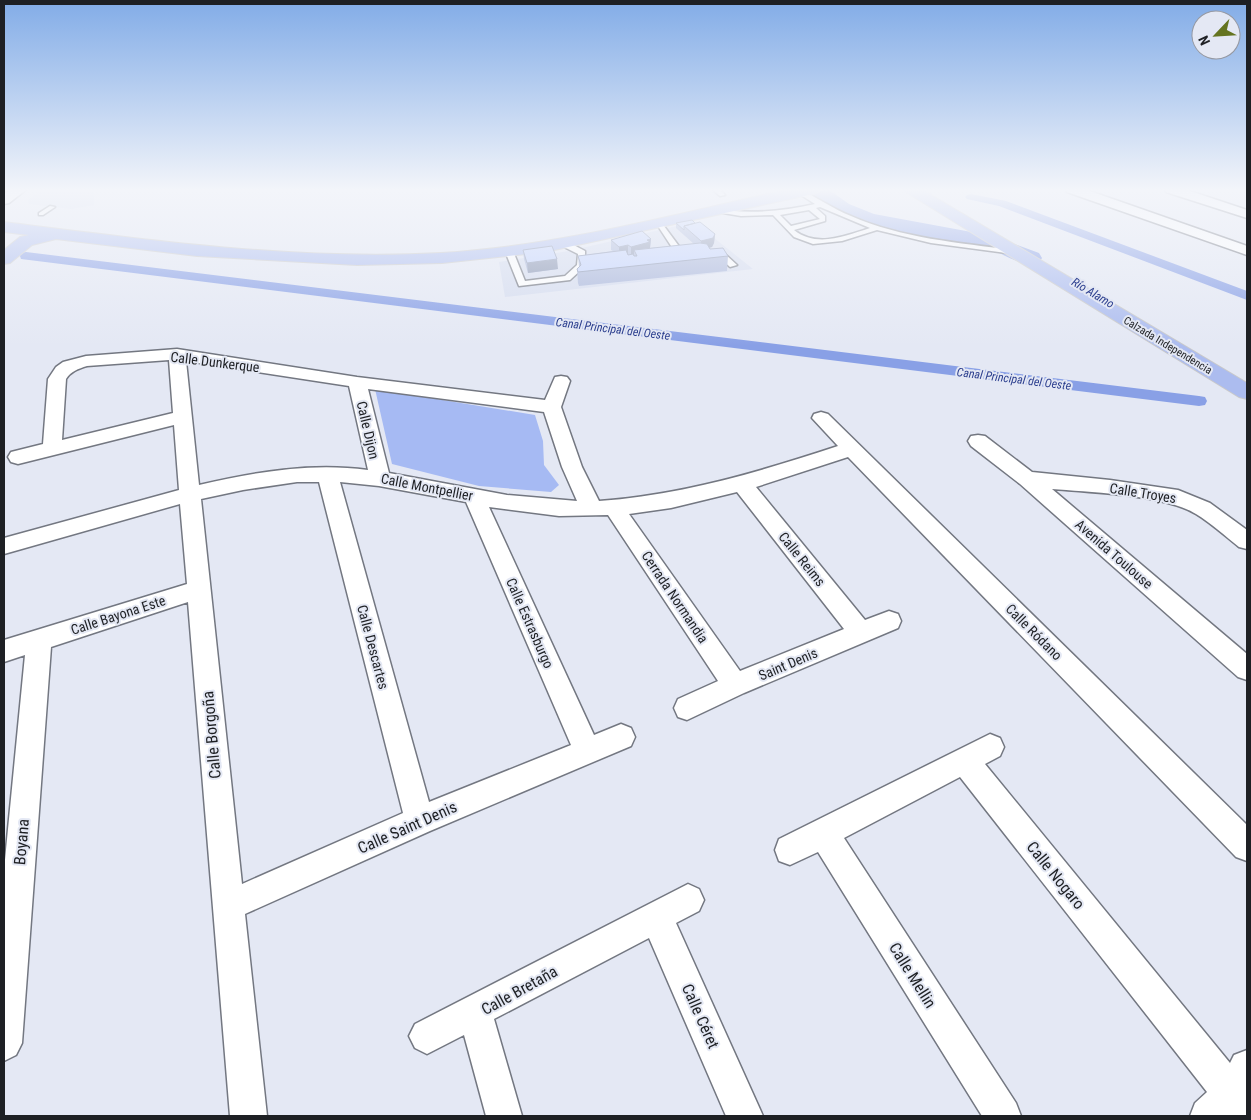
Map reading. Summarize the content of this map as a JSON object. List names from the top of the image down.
{
  "streets": {
    "main road": ["Calzada Independencia"],
    "street": [
      "Calle Dunkerque",
      "Calle Dijon",
      "Calle Montpellier",
      "Calle Troyes",
      "Avenida Toulouse",
      "Calle Reims",
      "Cerrada Normandia",
      "Calle Bayona Este",
      "Calle Estrasburgo",
      "Calle Ródano",
      "Calle Descartes",
      "Saint Denis",
      "Calle Borgoña",
      "Calle Saint Denis",
      "Boyana",
      "Calle Nogaro",
      "Calle Mellin",
      "Calle Bretaña",
      "Calle Céret"
    ]
  },
  "crossings": [
    ["Calle Dunkerque", "Calle Dijon"],
    ["Calle Dunkerque", "Cerrada Normandia"],
    ["Calle Dunkerque", "Calle Borgoña"],
    ["Calle Dijon", "Calle Montpellier"],
    ["Calle Montpellier", "Calle Reims"],
    ["Calle Montpellier", "Cerrada Normandia"],
    ["Calle Montpellier", "Calle Estrasburgo"],
    ["Calle Montpellier", "Calle Ródano"],
    ["Calle Montpellier", "Calle Descartes"],
    ["Calle Montpellier", "Calle Borgoña"],
    ["Calle Troyes", "Avenida Toulouse"],
    ["Calle Reims", "Saint Denis"],
    ["Cerrada Normandia", "Saint Denis"],
    ["Calle Bayona Este", "Calle Borgoña"],
    ["Calle Bayona Este", "Boyana"],
    ["Calle Estrasburgo", "Calle Saint Denis"],
    ["Calle Descartes", "Calle Saint Denis"],
    ["Calle Borgoña", "Calle Saint Denis"],
    ["Calle Nogaro", "Calle Mellin"],
    ["Calle Bretaña", "Calle Céret"]
  ],
  "water": ["Río Alamo", "Canal Principal del Oeste"],
  "north": "bottom left"
}
